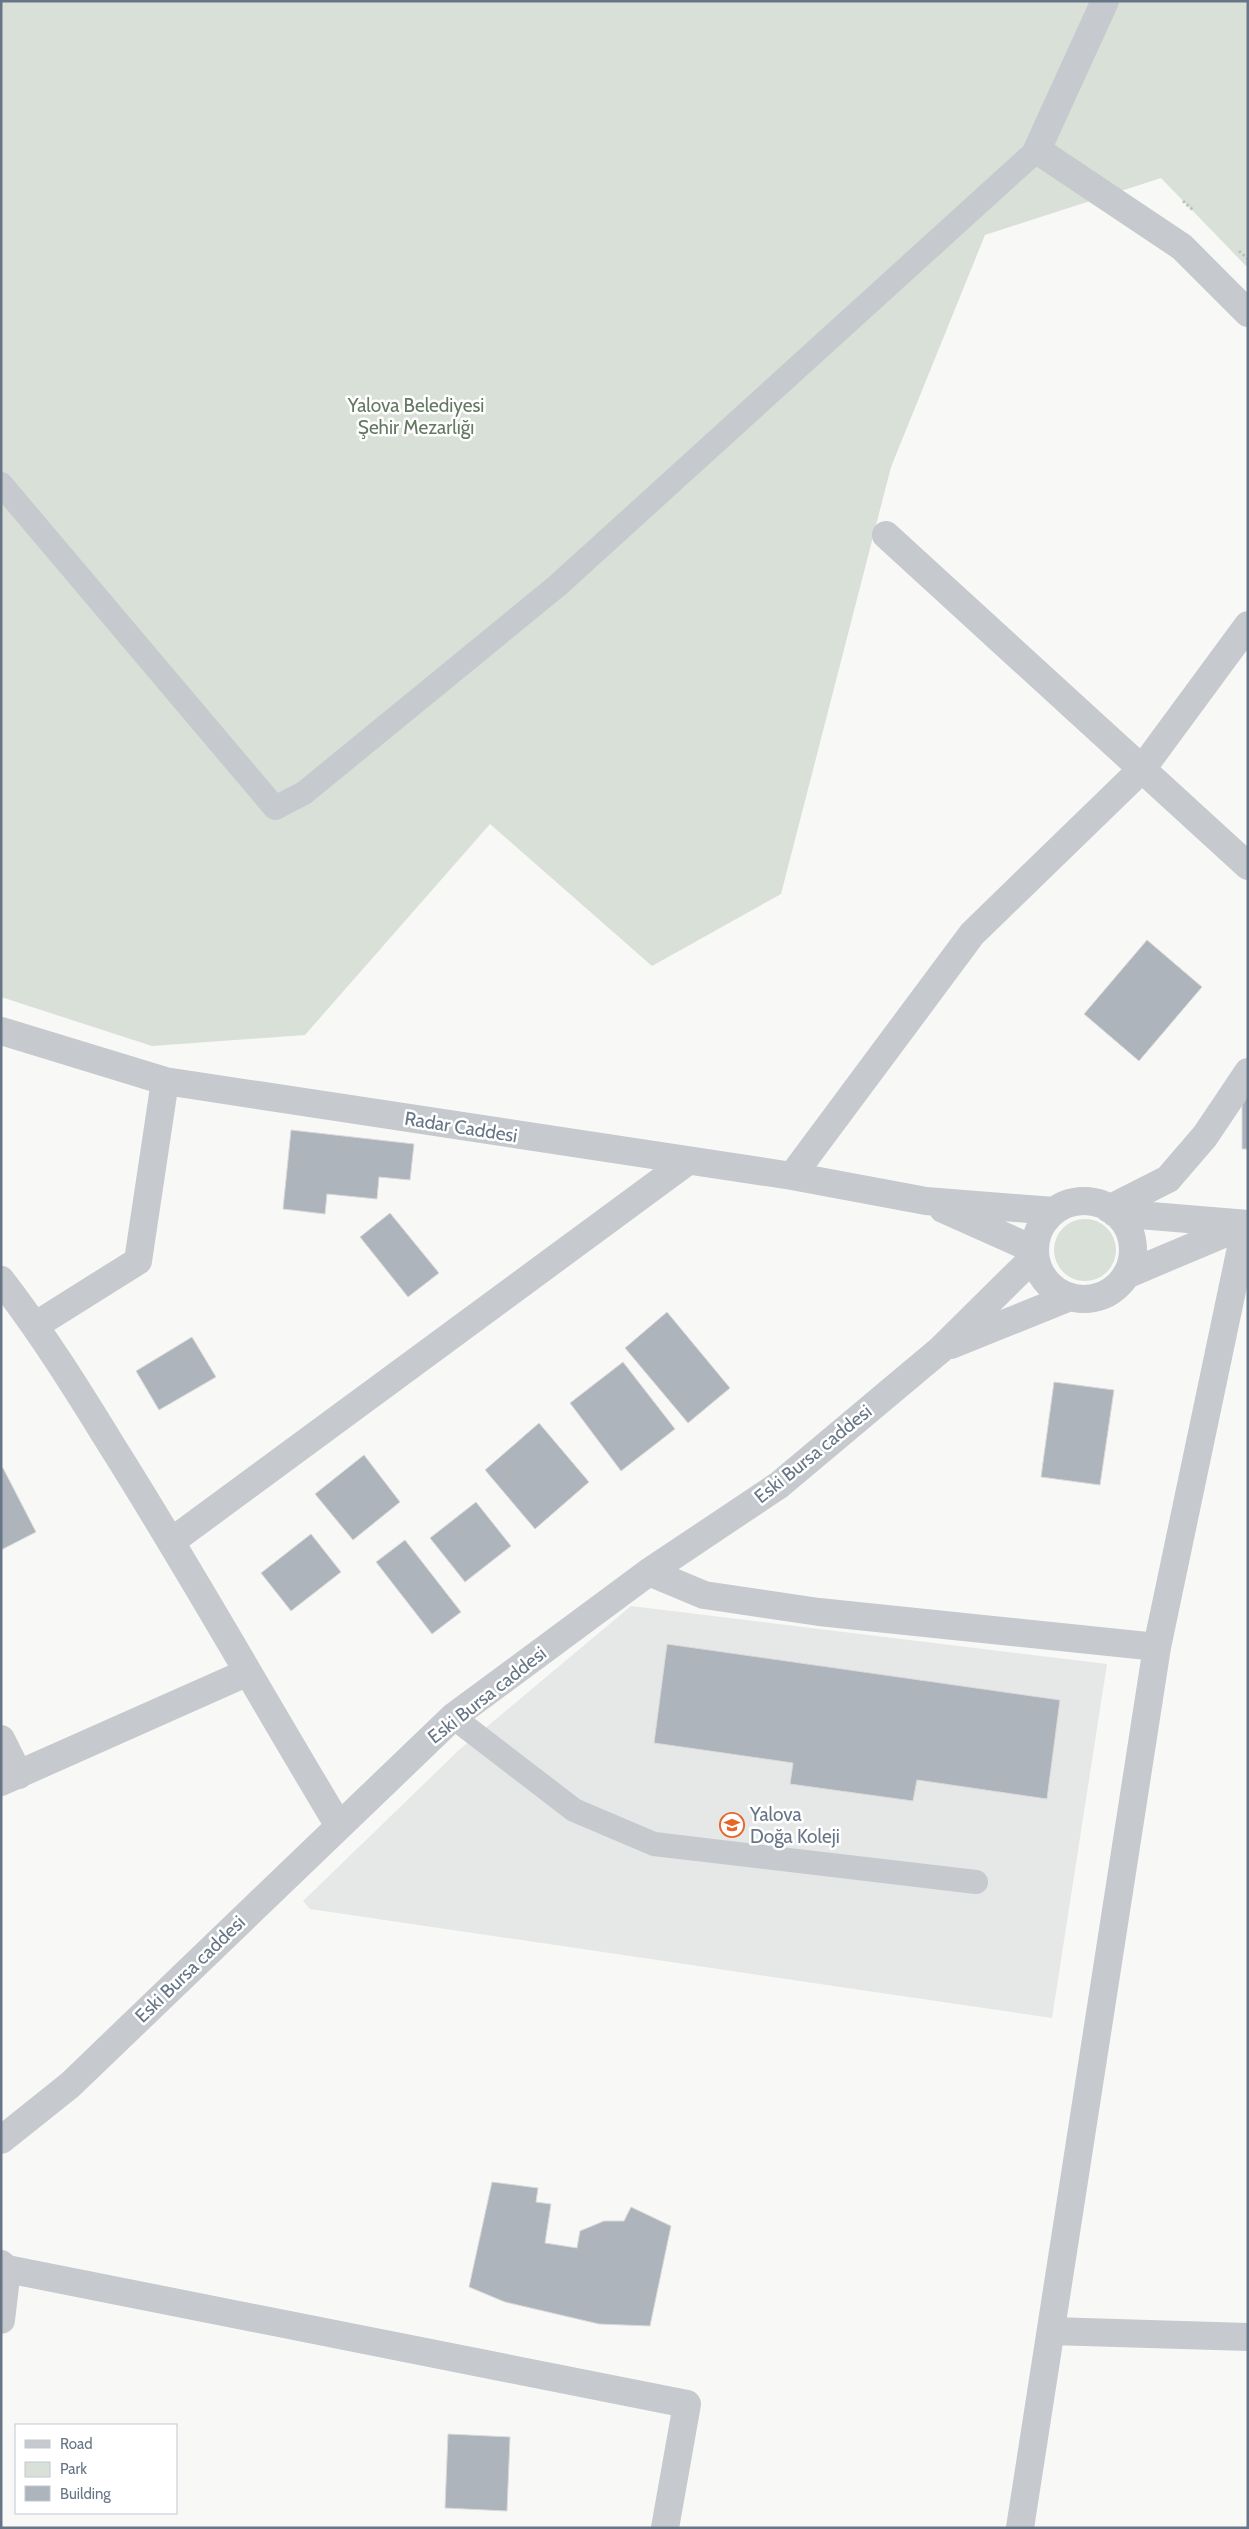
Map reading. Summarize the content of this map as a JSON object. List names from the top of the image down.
{
  "streets": {
    "street": ["Radar Caddesi", "Eski Bursa caddesi"]
  },
  "crossings": [
    ["Radar Caddesi", "Eski Bursa caddesi"]
  ],
  "parks": ["Yalova Belediyesi Şehir Mezarlığı"],
  "places": {
    "school or university": ["Yalova Doğa Koleji"]
  },
  "legend": ["Road", "Park", "Building"]
}
